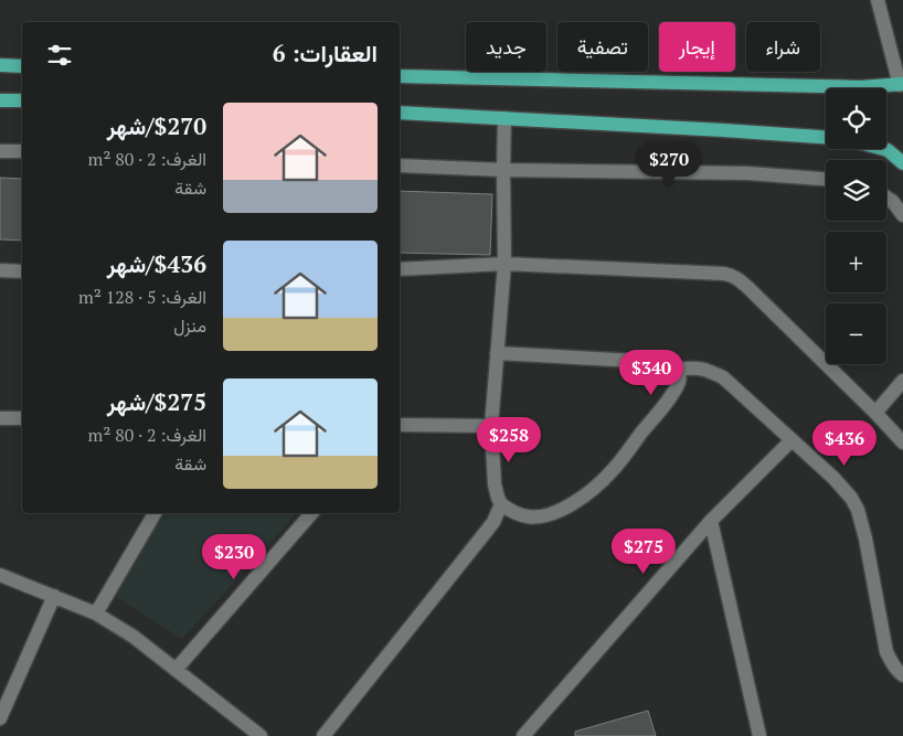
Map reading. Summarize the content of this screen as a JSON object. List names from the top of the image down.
{
  "page": {
    "chip": [
      "شراء",
      "إيجار",
      "تصفية",
      "جديد"
    ],
    "heading": "العقارات: 6",
    "map_buttons": ["+", "−"],
    "list": [
      {
        "name": "$270/شهر",
        "note": "الغرف: 2 · 80 m² · شقة"
      },
      {
        "name": "$436/شهر",
        "note": "الغرف: 5 · 128 m² · منزل"
      },
      {
        "name": "$275/شهر",
        "note": "الغرف: 2 · 80 m² · شقة"
      }
    ],
    "price": [
      "$270",
      "$340",
      "$258",
      "$436",
      "$275",
      "$230"
    ]
  }
}
